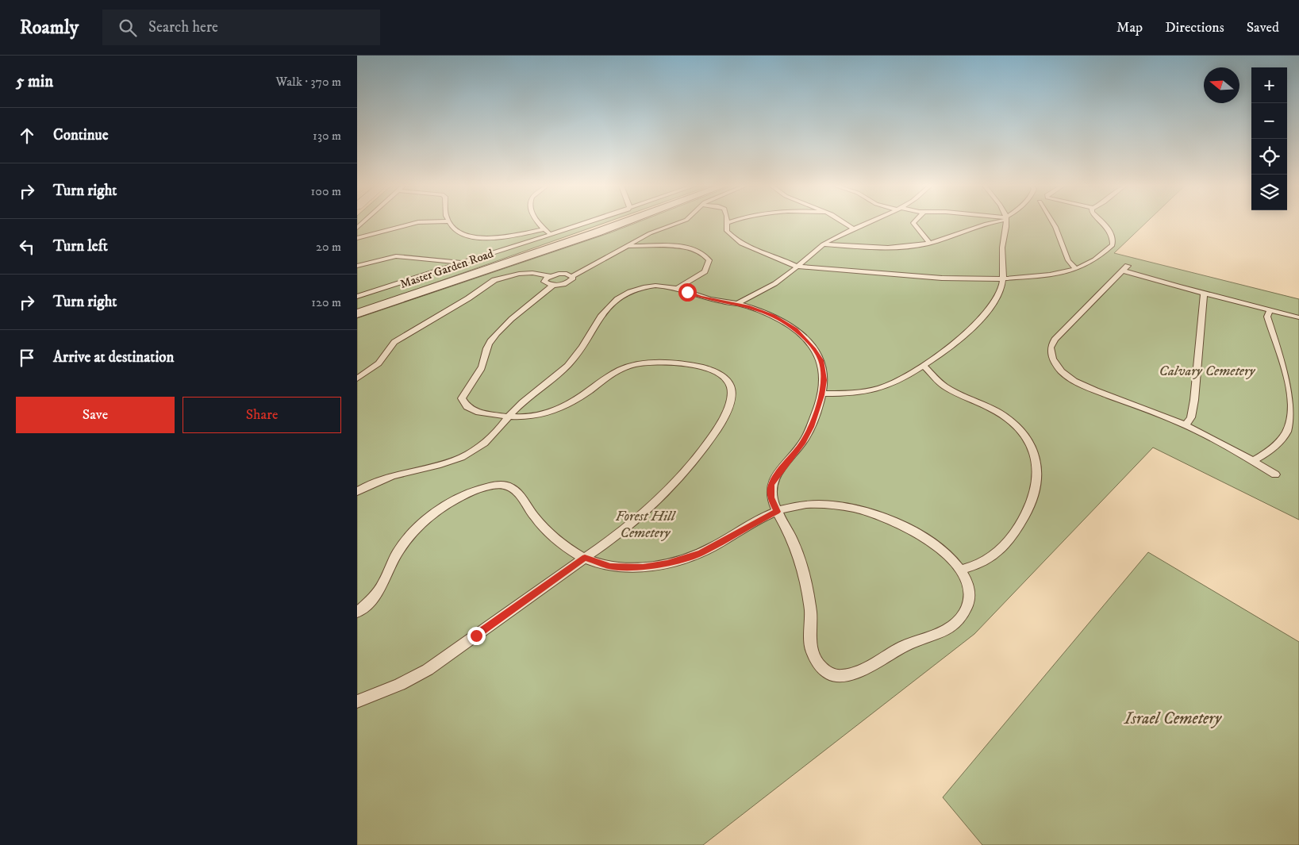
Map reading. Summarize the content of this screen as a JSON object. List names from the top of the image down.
{
  "streets": {
    "street": ["Master Garden Road"]
  },
  "parks": ["Calvary Cemetery", "Forest Hill Cemetery", "Israel Cemetery"],
  "north": "left",
  "page": {
    "header": "Roamly",
    "search": "Search here",
    "nav": ["Map", "Directions", "Saved"],
    "heading": ["5 min", "Walk · 370 m"],
    "map_buttons": ["+", "−"],
    "list": [
      ["Continue", "130 m"],
      ["Turn right", "100 m"],
      ["Turn left", "20 m"],
      ["Turn right", "120 m"],
      "Arrive at destination"
    ],
    "buttons": ["Save", "Share"]
  }
}
